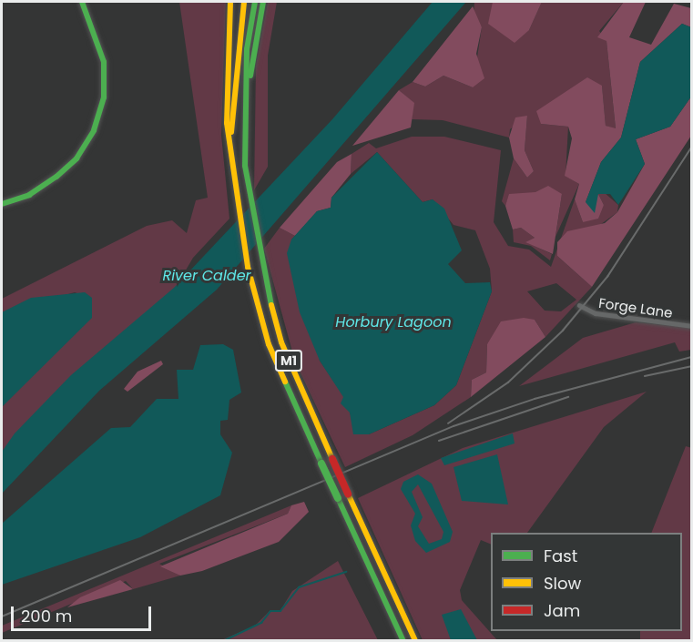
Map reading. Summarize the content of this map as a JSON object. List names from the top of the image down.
{
  "streets": {
    "main road": ["M1"],
    "street": ["Forge Lane"]
  },
  "water": ["River Calder", "Horbury Lagoon"],
  "legend": ["Fast", "Slow", "Jam"],
  "scale_bar": "200 m"
}
